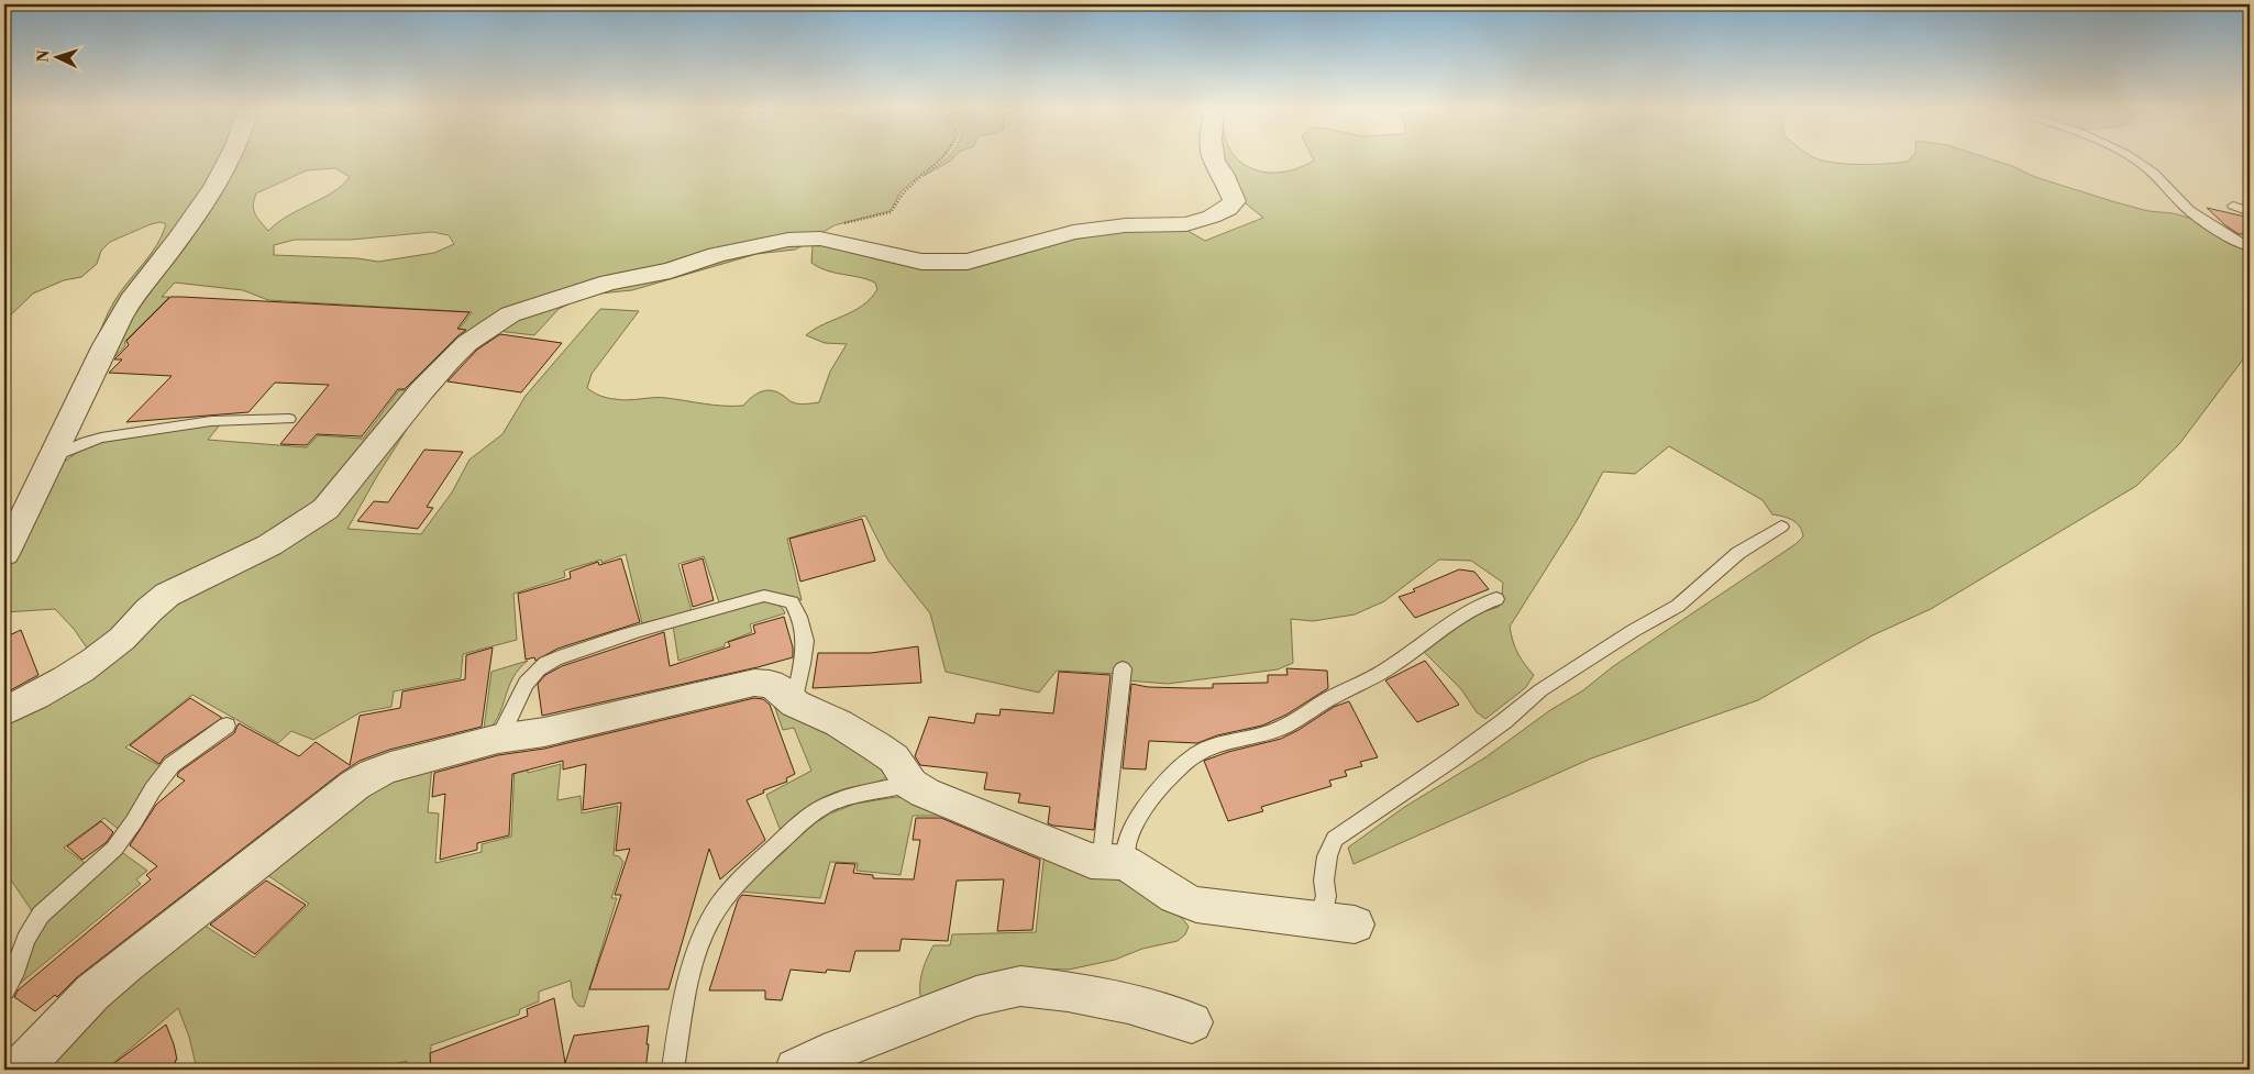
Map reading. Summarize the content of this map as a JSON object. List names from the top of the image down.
{
  "north": "left"
}
